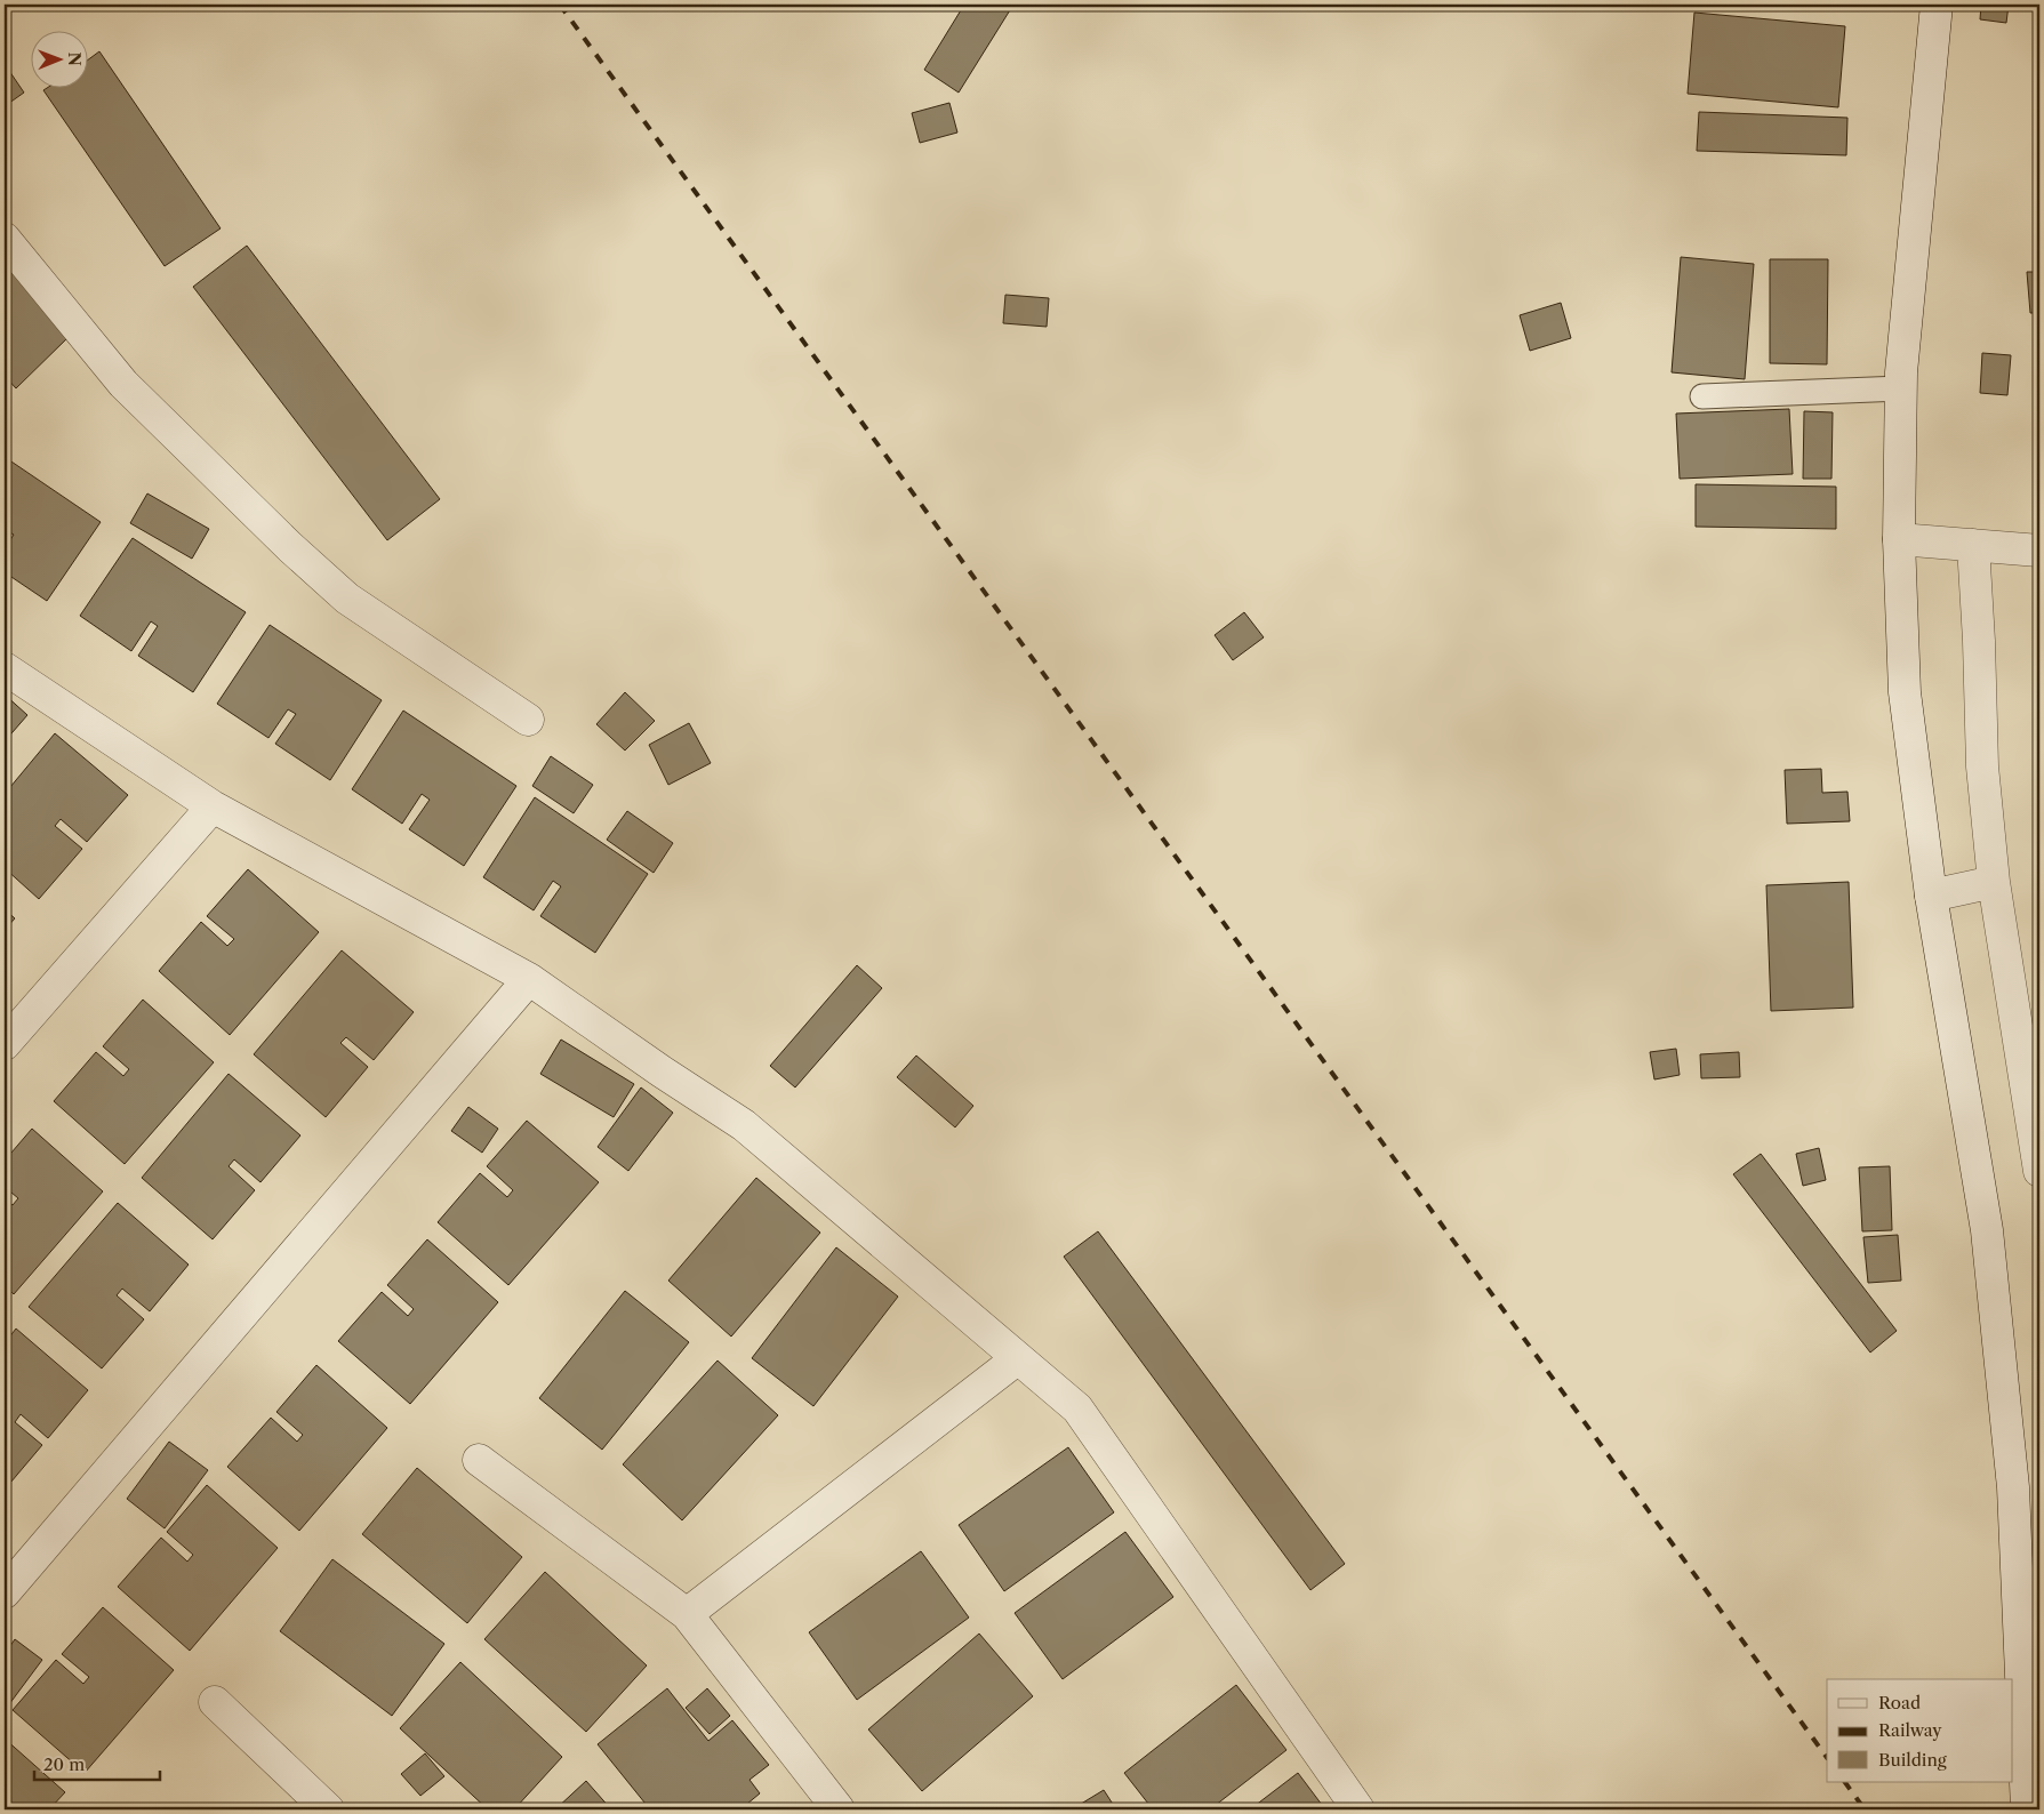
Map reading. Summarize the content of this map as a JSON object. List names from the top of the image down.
{
  "legend": ["Road", "Railway", "Building"],
  "scale_bar": "20 m",
  "north": "right"
}
